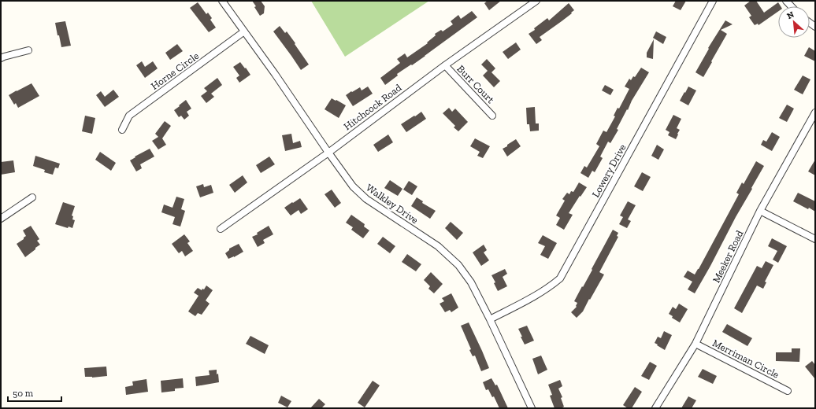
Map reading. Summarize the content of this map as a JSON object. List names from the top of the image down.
{
  "streets": {
    "street": [
      "Horne Circle",
      "Burr Court",
      "Hitchcock Road",
      "Lowery Drive",
      "Walkley Drive",
      "Meeker Road",
      "Merriman Circle"
    ]
  },
  "crossings": [
    ["Horne Circle", "Walkley Drive"],
    ["Burr Court", "Hitchcock Road"],
    ["Hitchcock Road", "Walkley Drive"],
    ["Lowery Drive", "Walkley Drive"],
    ["Meeker Road", "Merriman Circle"]
  ],
  "scale_bar": "50 m",
  "north": "top left"
}
